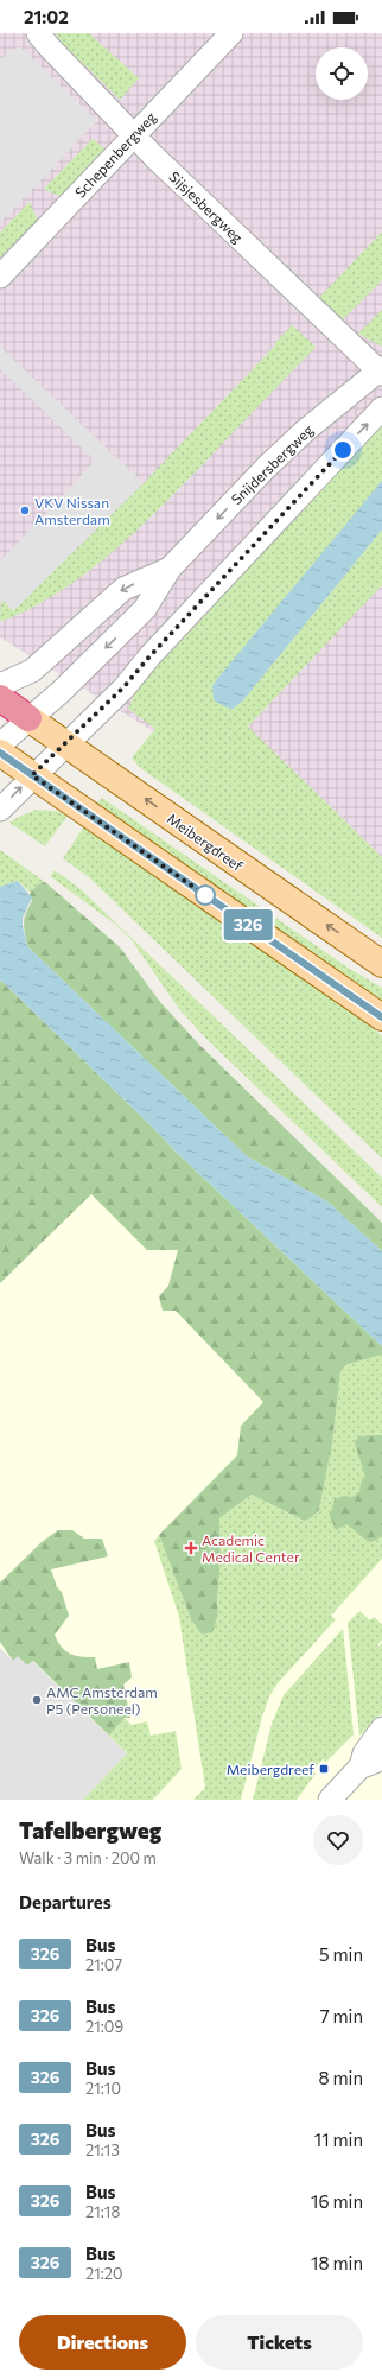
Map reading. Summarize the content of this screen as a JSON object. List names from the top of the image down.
{
  "streets": {
    "main road": ["Meibergdreef"],
    "street": ["Schepenbergweg", "Sijsjesbergweg", "Snijdersbergweg"]
  },
  "crossings": [
    ["Schepenbergweg", "Sijsjesbergweg"],
    ["Sijsjesbergweg", "Snijdersbergweg"],
    ["Snijdersbergweg", "Meibergdreef"]
  ],
  "places": {
    "other": ["VKV Nissan Amsterdam", "AMC Amsterdam P5 (Personeel)"],
    "health": ["Academic Medical Center"],
    "transit": ["Meibergdreef"]
  },
  "lines": ["bus line 326"],
  "page": {
    "status": "21:02",
    "on_map": "326",
    "heading": [
      ["Tafelbergweg", "Walk · 3 min · 200 m"],
      "Departures"
    ],
    "list": [
      {
        "mark": "326",
        "name": "Bus",
        "note": "21:07",
        "value": "5 min"
      },
      {
        "mark": "326",
        "name": "Bus",
        "note": "21:09",
        "value": "7 min"
      },
      {
        "mark": "326",
        "name": "Bus",
        "note": "21:10",
        "value": "8 min"
      },
      {
        "mark": "326",
        "name": "Bus",
        "note": "21:13",
        "value": "11 min"
      },
      {
        "mark": "326",
        "name": "Bus",
        "note": "21:18",
        "value": "16 min"
      },
      {
        "mark": "326",
        "name": "Bus",
        "note": "21:20",
        "value": "18 min"
      }
    ],
    "buttons": ["Directions", "Tickets"]
  }
}
